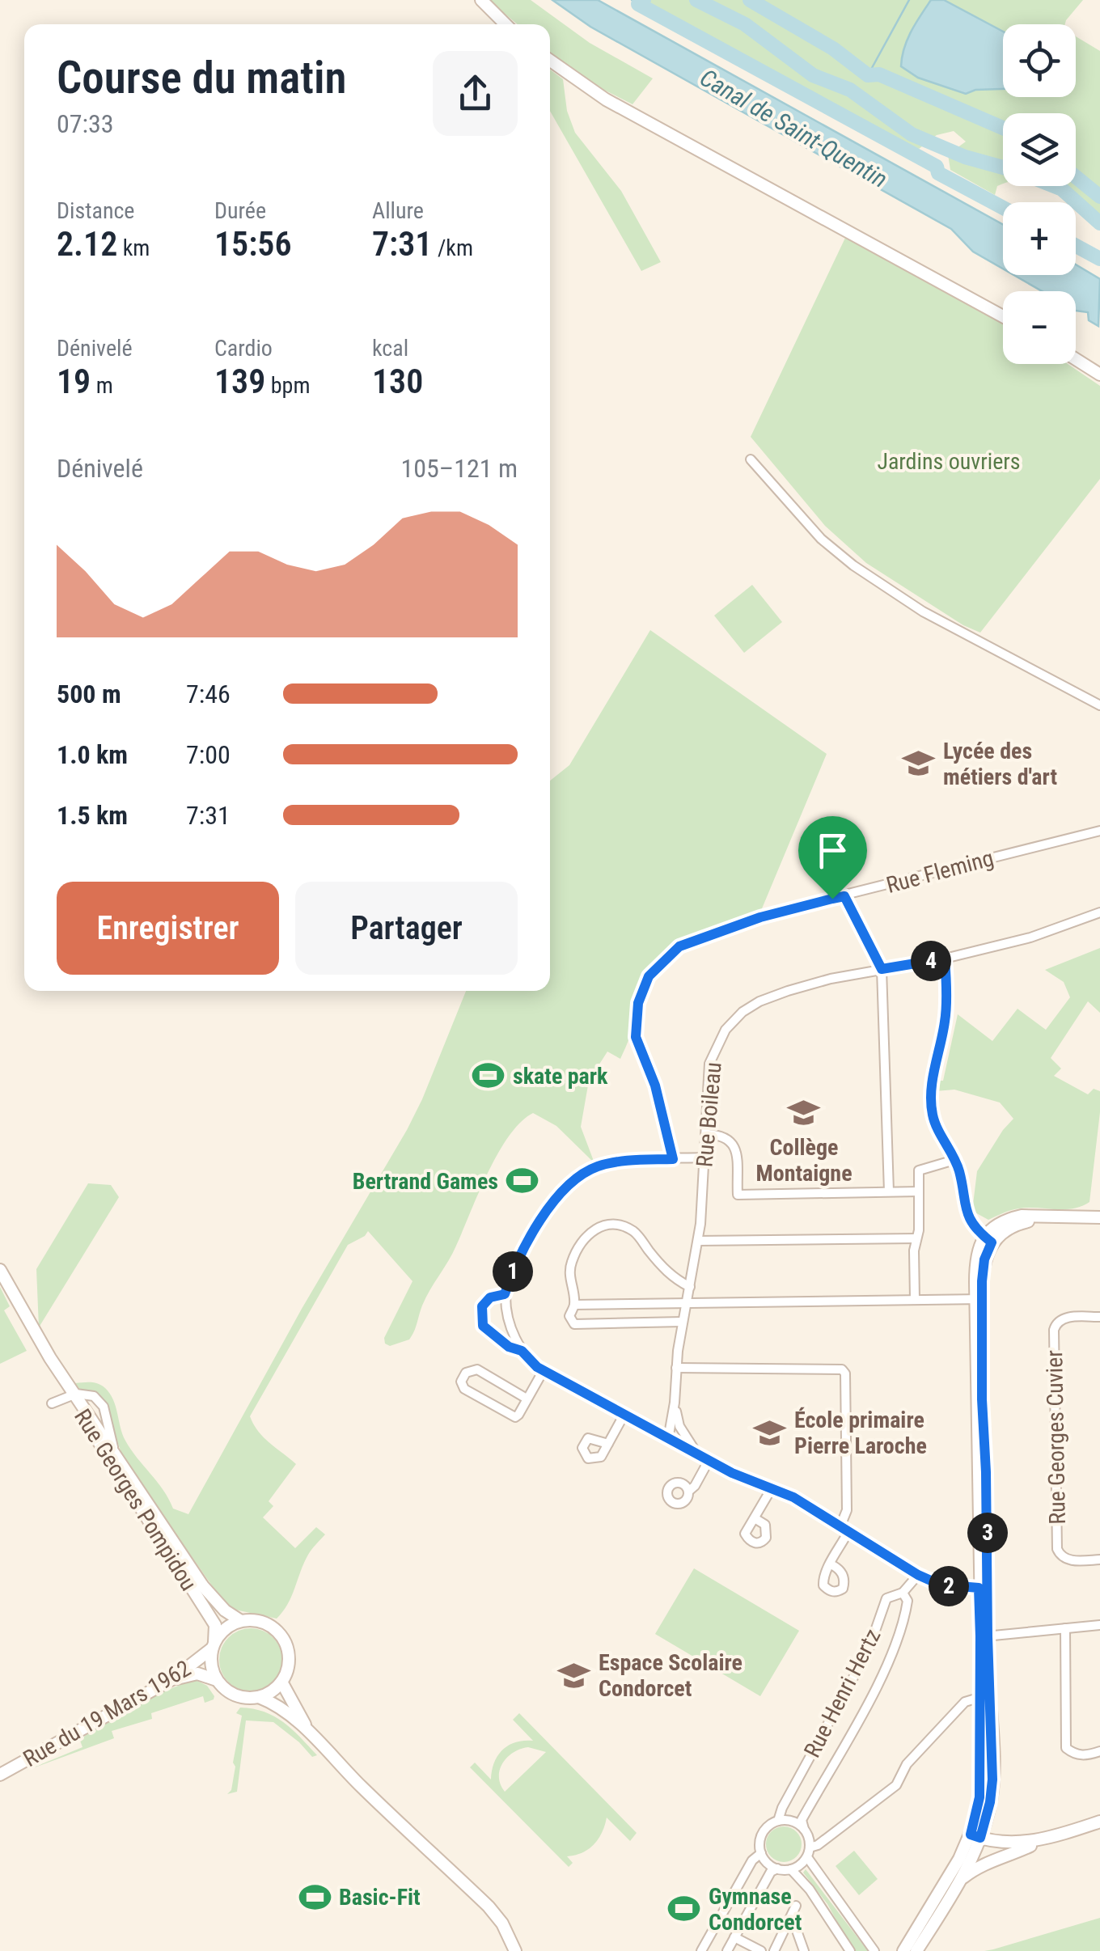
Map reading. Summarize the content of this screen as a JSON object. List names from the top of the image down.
{
  "streets": {
    "main road": ["Rue Georges Pompidou", "Rue du 19 Mars 1962"],
    "street": [
      "Rue Fleming",
      "Rue Boileau",
      "Rue Georges Cuvier",
      "Rue Henri Hertz"
    ]
  },
  "crossings": [
    ["Rue Georges Pompidou", "Rue du 19 Mars 1962"]
  ],
  "water": ["Canal de Saint-Quentin"],
  "parks": ["Jardins ouvriers"],
  "places": {
    "school or university": [
      "Lycée des métiers d'art",
      "Collège Montaigne",
      "École primaire Pierre Laroche",
      "Espace Scolaire Condorcet"
    ],
    "sports": [
      "skate park",
      "Bertrand Games",
      "Basic-Fit",
      "Gymnase Condorcet"
    ]
  },
  "page": {
    "map_buttons": ["+", "−"],
    "heading": ["Course du matin", "07:33"],
    "stats": [
      ["Distance", "2.12 km"],
      ["Durée", "15:56"],
      ["Allure", "7:31 /km"],
      ["Dénivelé", "19 m"],
      ["Cardio", "139 bpm"],
      ["kcal", "130"]
    ],
    "chart": ["Dénivelé", "105–121 m"],
    "list": [
      {
        "name": "500 m",
        "note": "7:46"
      },
      {
        "name": "1.0 km",
        "note": "7:00"
      },
      {
        "name": "1.5 km",
        "note": "7:31"
      }
    ],
    "buttons": ["Enregistrer", "Partager"],
    "pins": [
      "4",
      "1",
      "3",
      "2"
    ]
  }
}
